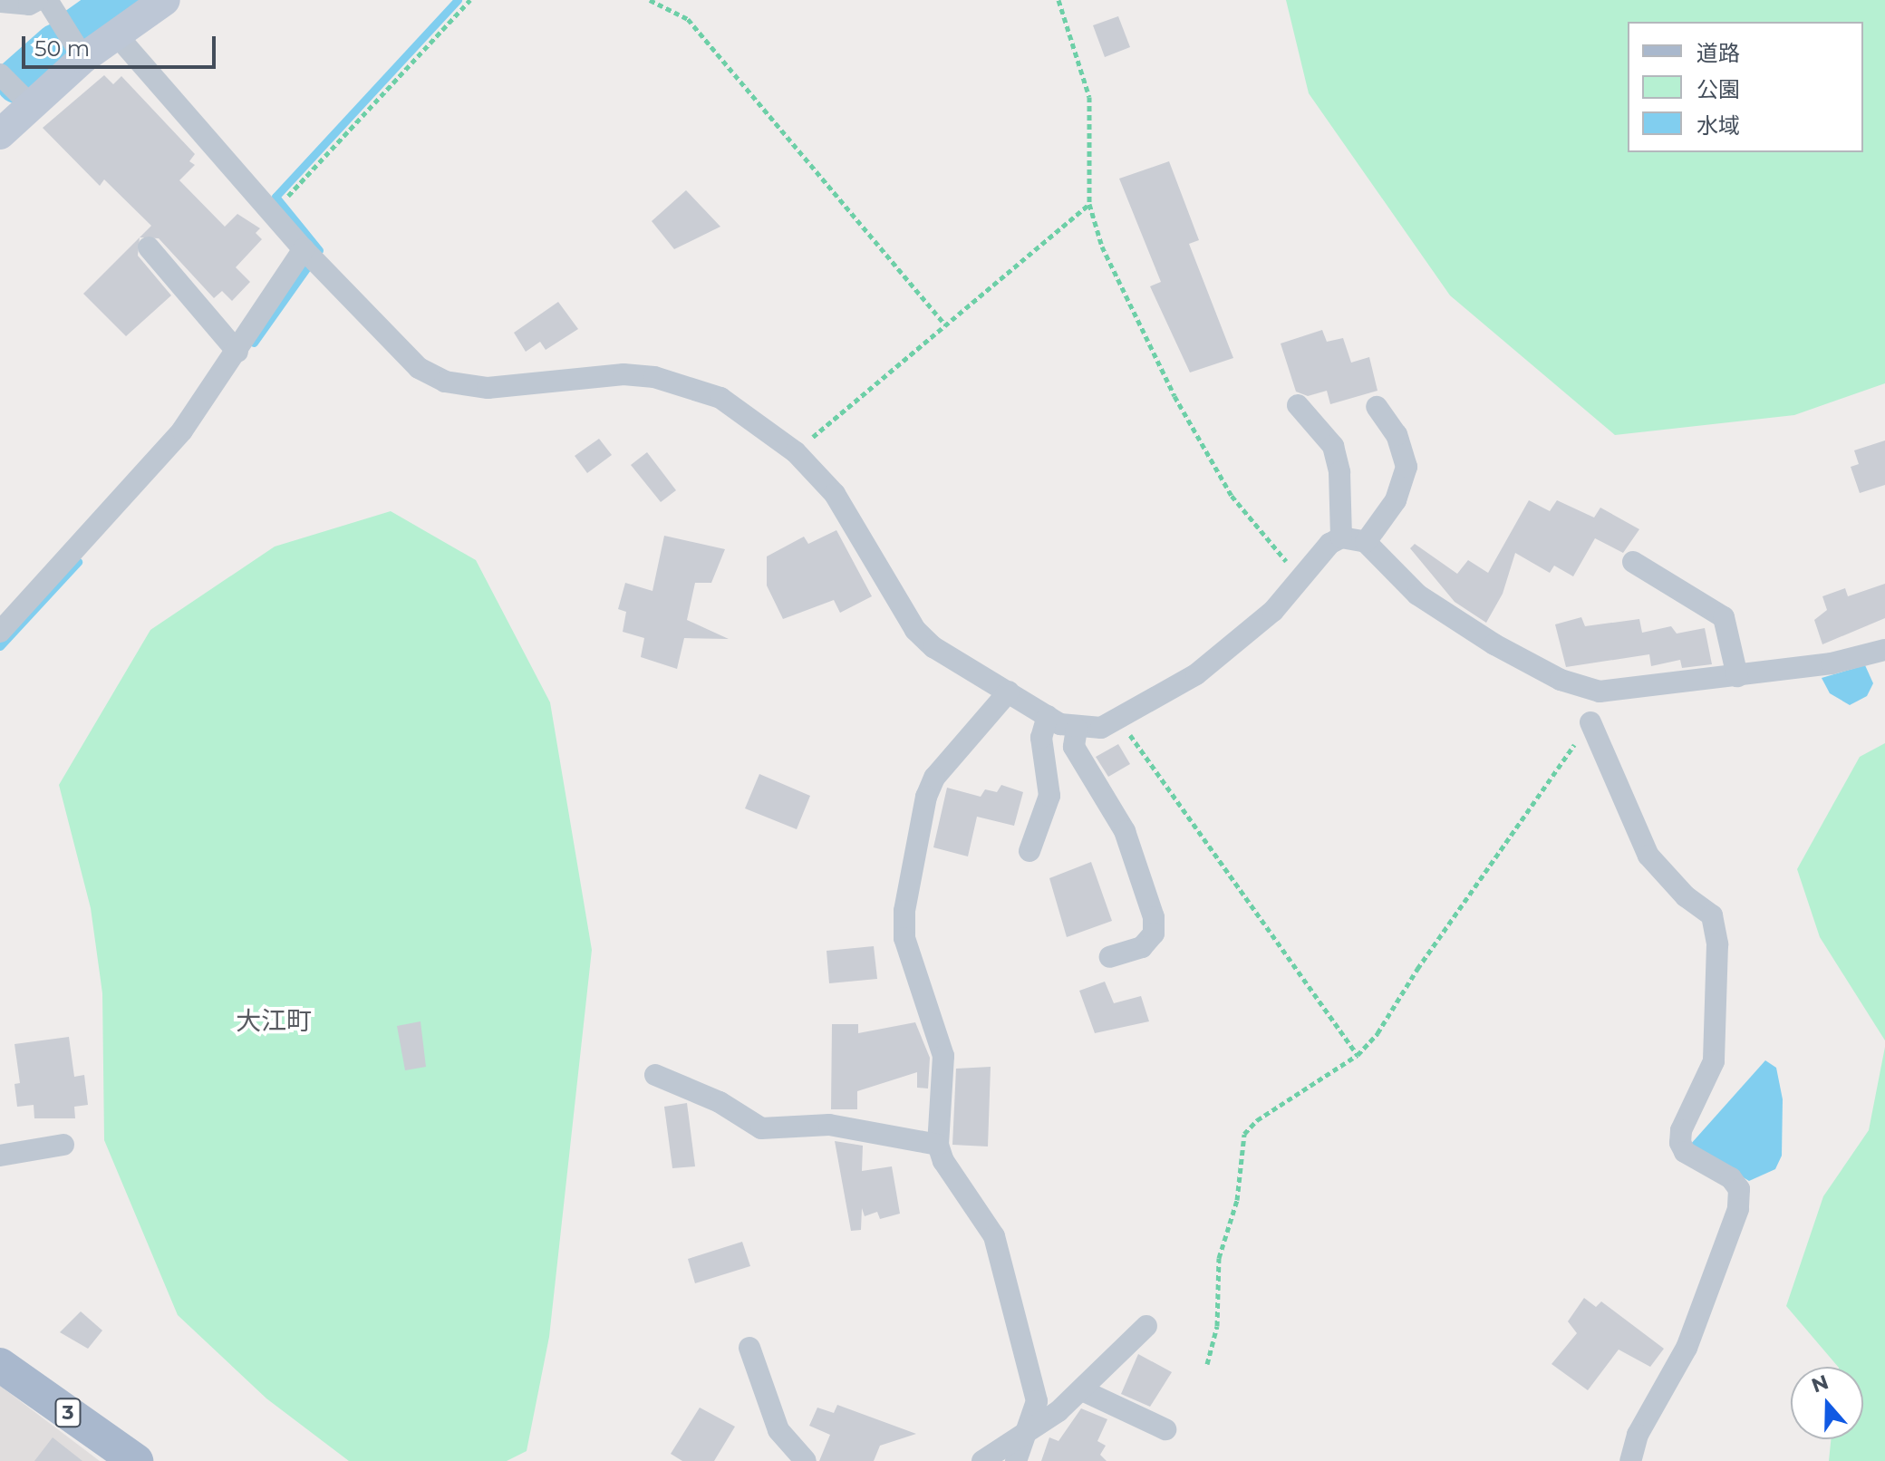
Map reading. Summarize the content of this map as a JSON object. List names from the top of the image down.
{
  "streets": {
    "main road": ["3"]
  },
  "districts": ["大江町"],
  "legend": ["道路", "公園", "水域"],
  "scale_bar": "50 m",
  "north": "top"
}
